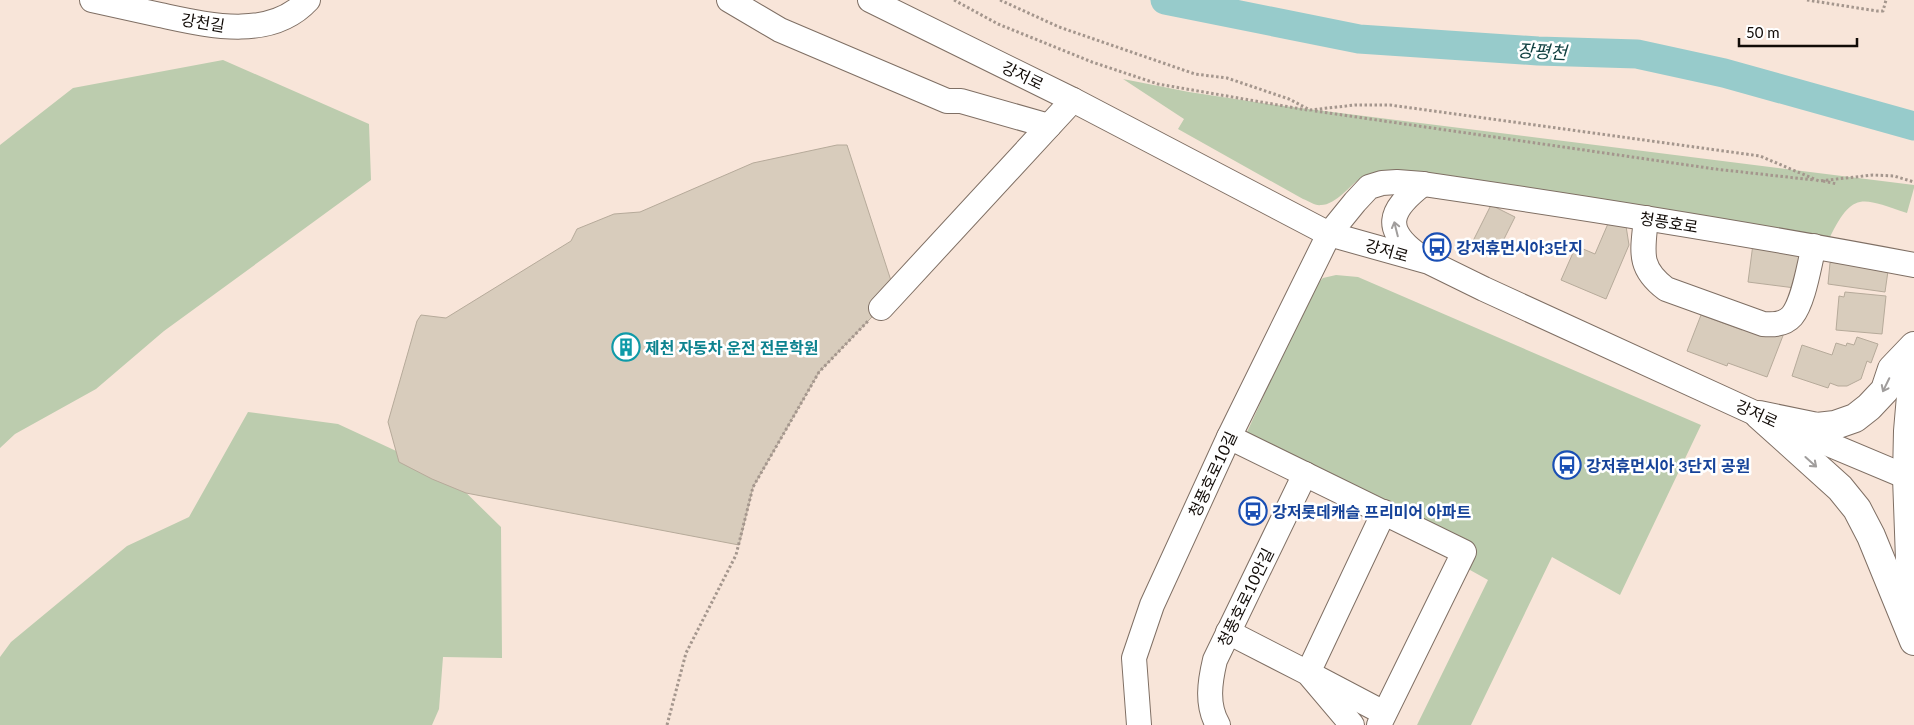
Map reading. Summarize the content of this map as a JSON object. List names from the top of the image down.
{
  "streets": {
    "street": [
      "강천길",
      "강저로",
      "청풍호로",
      "청풍호로10길",
      "청풍호로10안길"
    ]
  },
  "crossings": [
    ["강저로", "청풍호로"],
    ["강저로", "청풍호로10길"],
    ["청풍호로", "청풍호로10길"]
  ],
  "water": ["장평천"],
  "places": {
    "bus stop": ["강저휴먼시아3단지", "강저휴먼시아 3단지 공원", "강저롯데캐슬 프리미어 아파트"],
    "building": ["제천 자동차 운전 전문학원"]
  },
  "scale_bar": "50 m"
}
